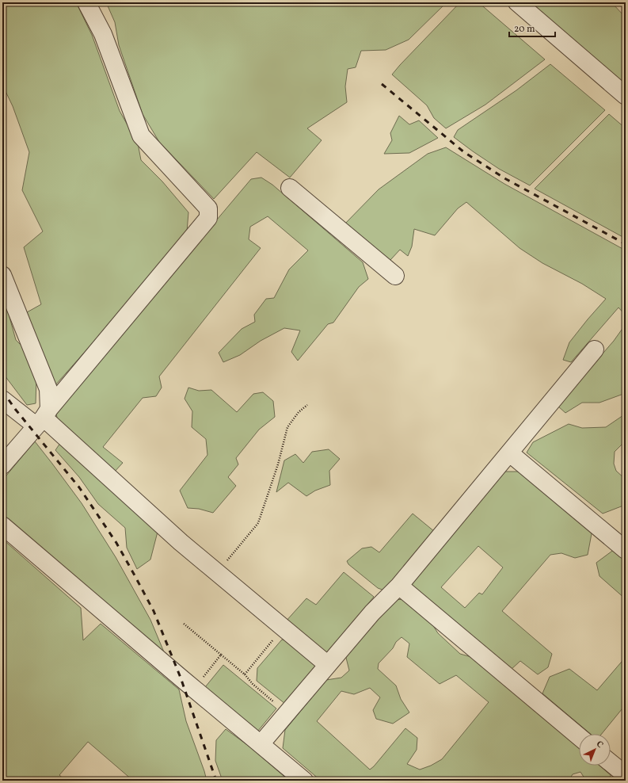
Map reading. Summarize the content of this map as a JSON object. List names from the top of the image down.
{
  "scale_bar": "20 m",
  "north": "top right"
}
